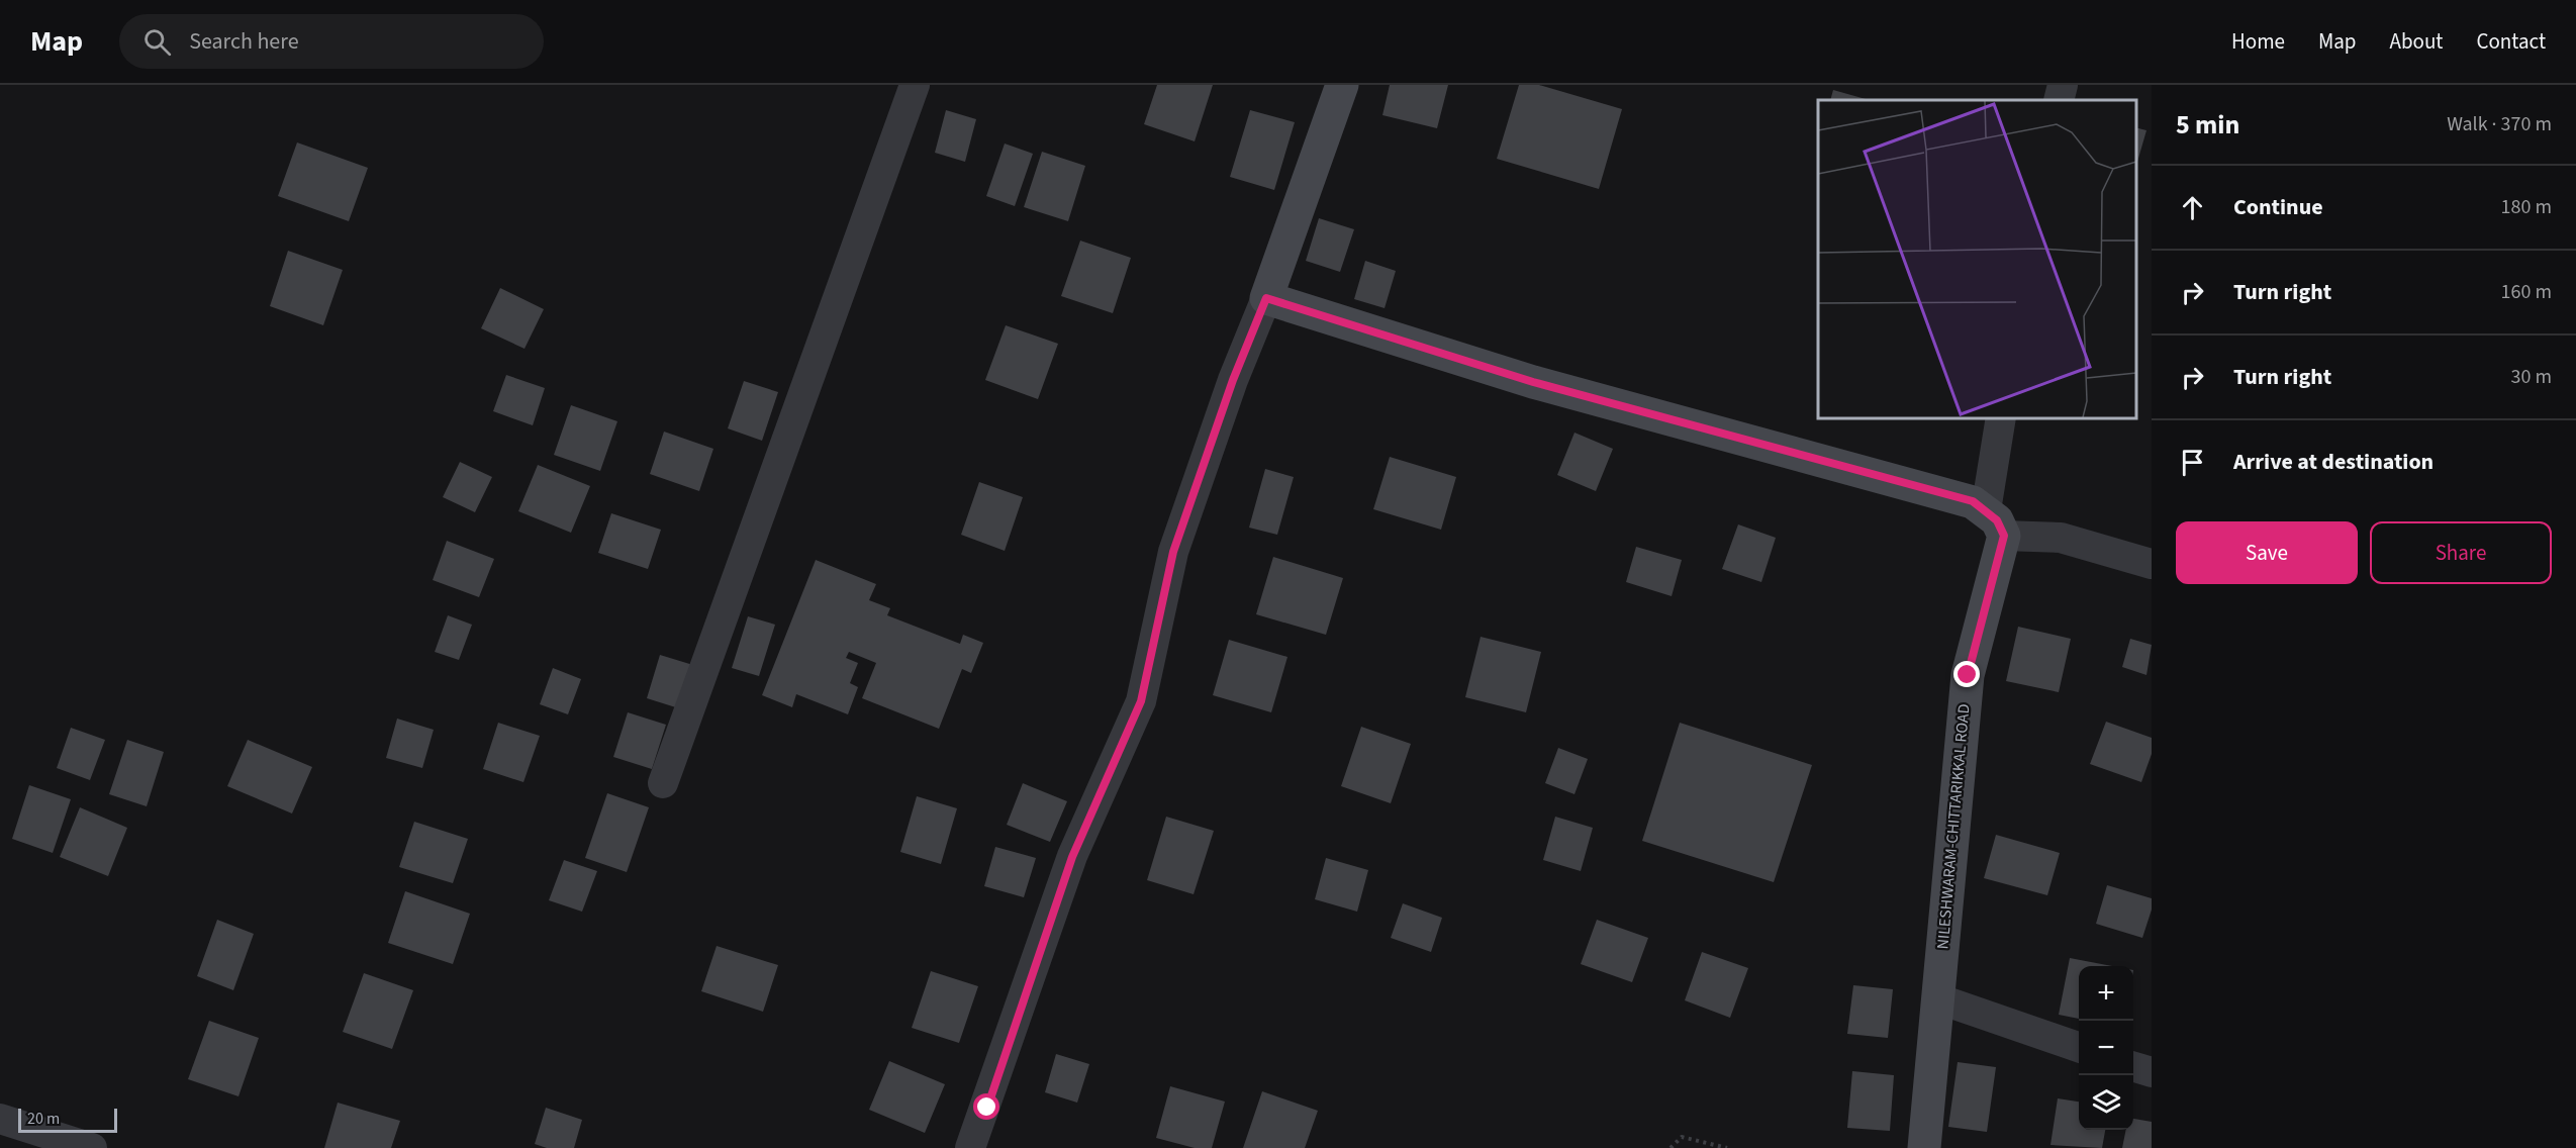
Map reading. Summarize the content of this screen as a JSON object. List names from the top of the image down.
{
  "streets": {
    "main road": ["NILESHWARAM-CHITTARIKKAL ROAD"]
  },
  "scale_bar": "20 m",
  "page": {
    "header": "Map",
    "search": "Search here",
    "nav": [
      "Home",
      "Map",
      "About",
      "Contact"
    ],
    "heading": ["5 min", "Walk · 370 m"],
    "list": [
      ["Continue", "180 m"],
      ["Turn right", "160 m"],
      ["Turn right", "30 m"],
      "Arrive at destination"
    ],
    "buttons": ["Save", "Share"],
    "map_buttons": ["+", "−"],
    "scale": "20 m"
  }
}
